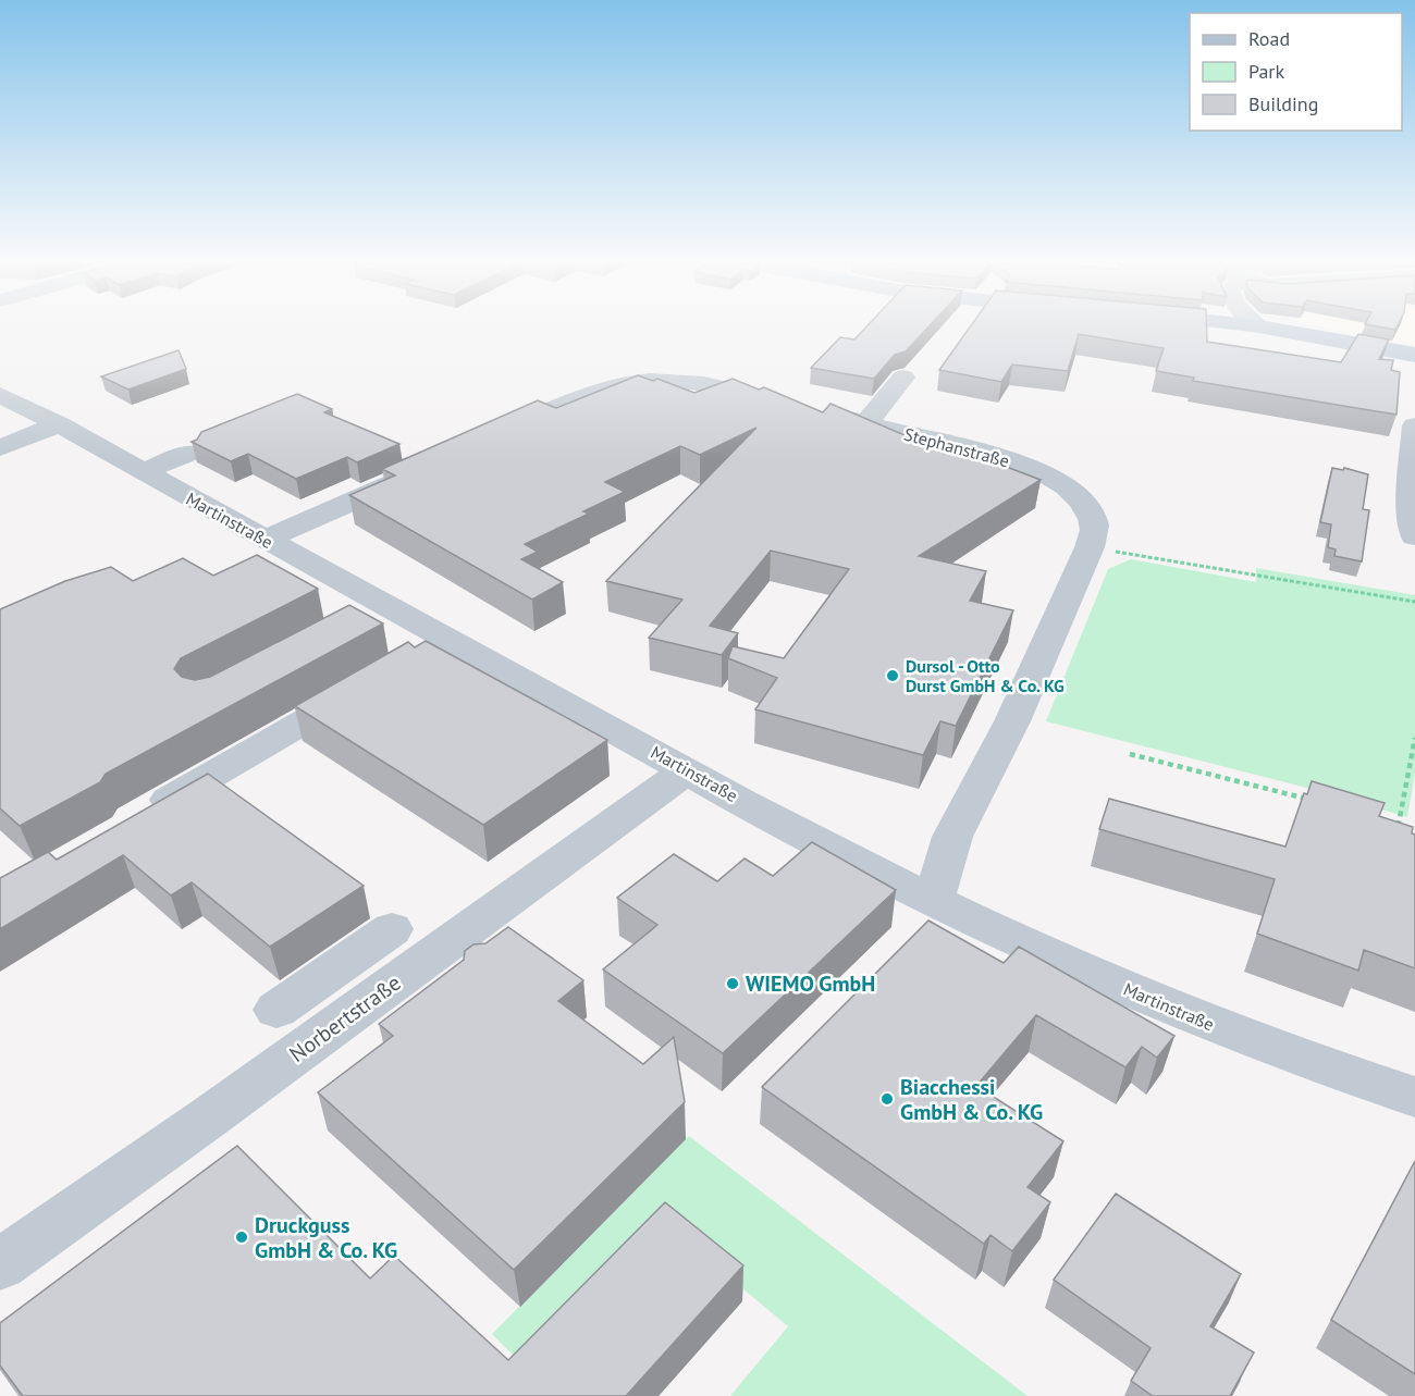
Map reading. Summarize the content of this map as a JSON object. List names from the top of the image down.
{
  "streets": {
    "street": ["Stephanstraße", "Martinstraße", "Norbertstraße"]
  },
  "crossings": [
    ["Stephanstraße", "Martinstraße"],
    ["Martinstraße", "Norbertstraße"]
  ],
  "places": [
    "Dursol - Otto Durst GmbH & Co. KG",
    "WIEMO GmbH",
    "Biacchessi GmbH & Co. KG",
    "Druckguss GmbH & Co. KG"
  ],
  "legend": ["Road", "Park", "Building"]
}
